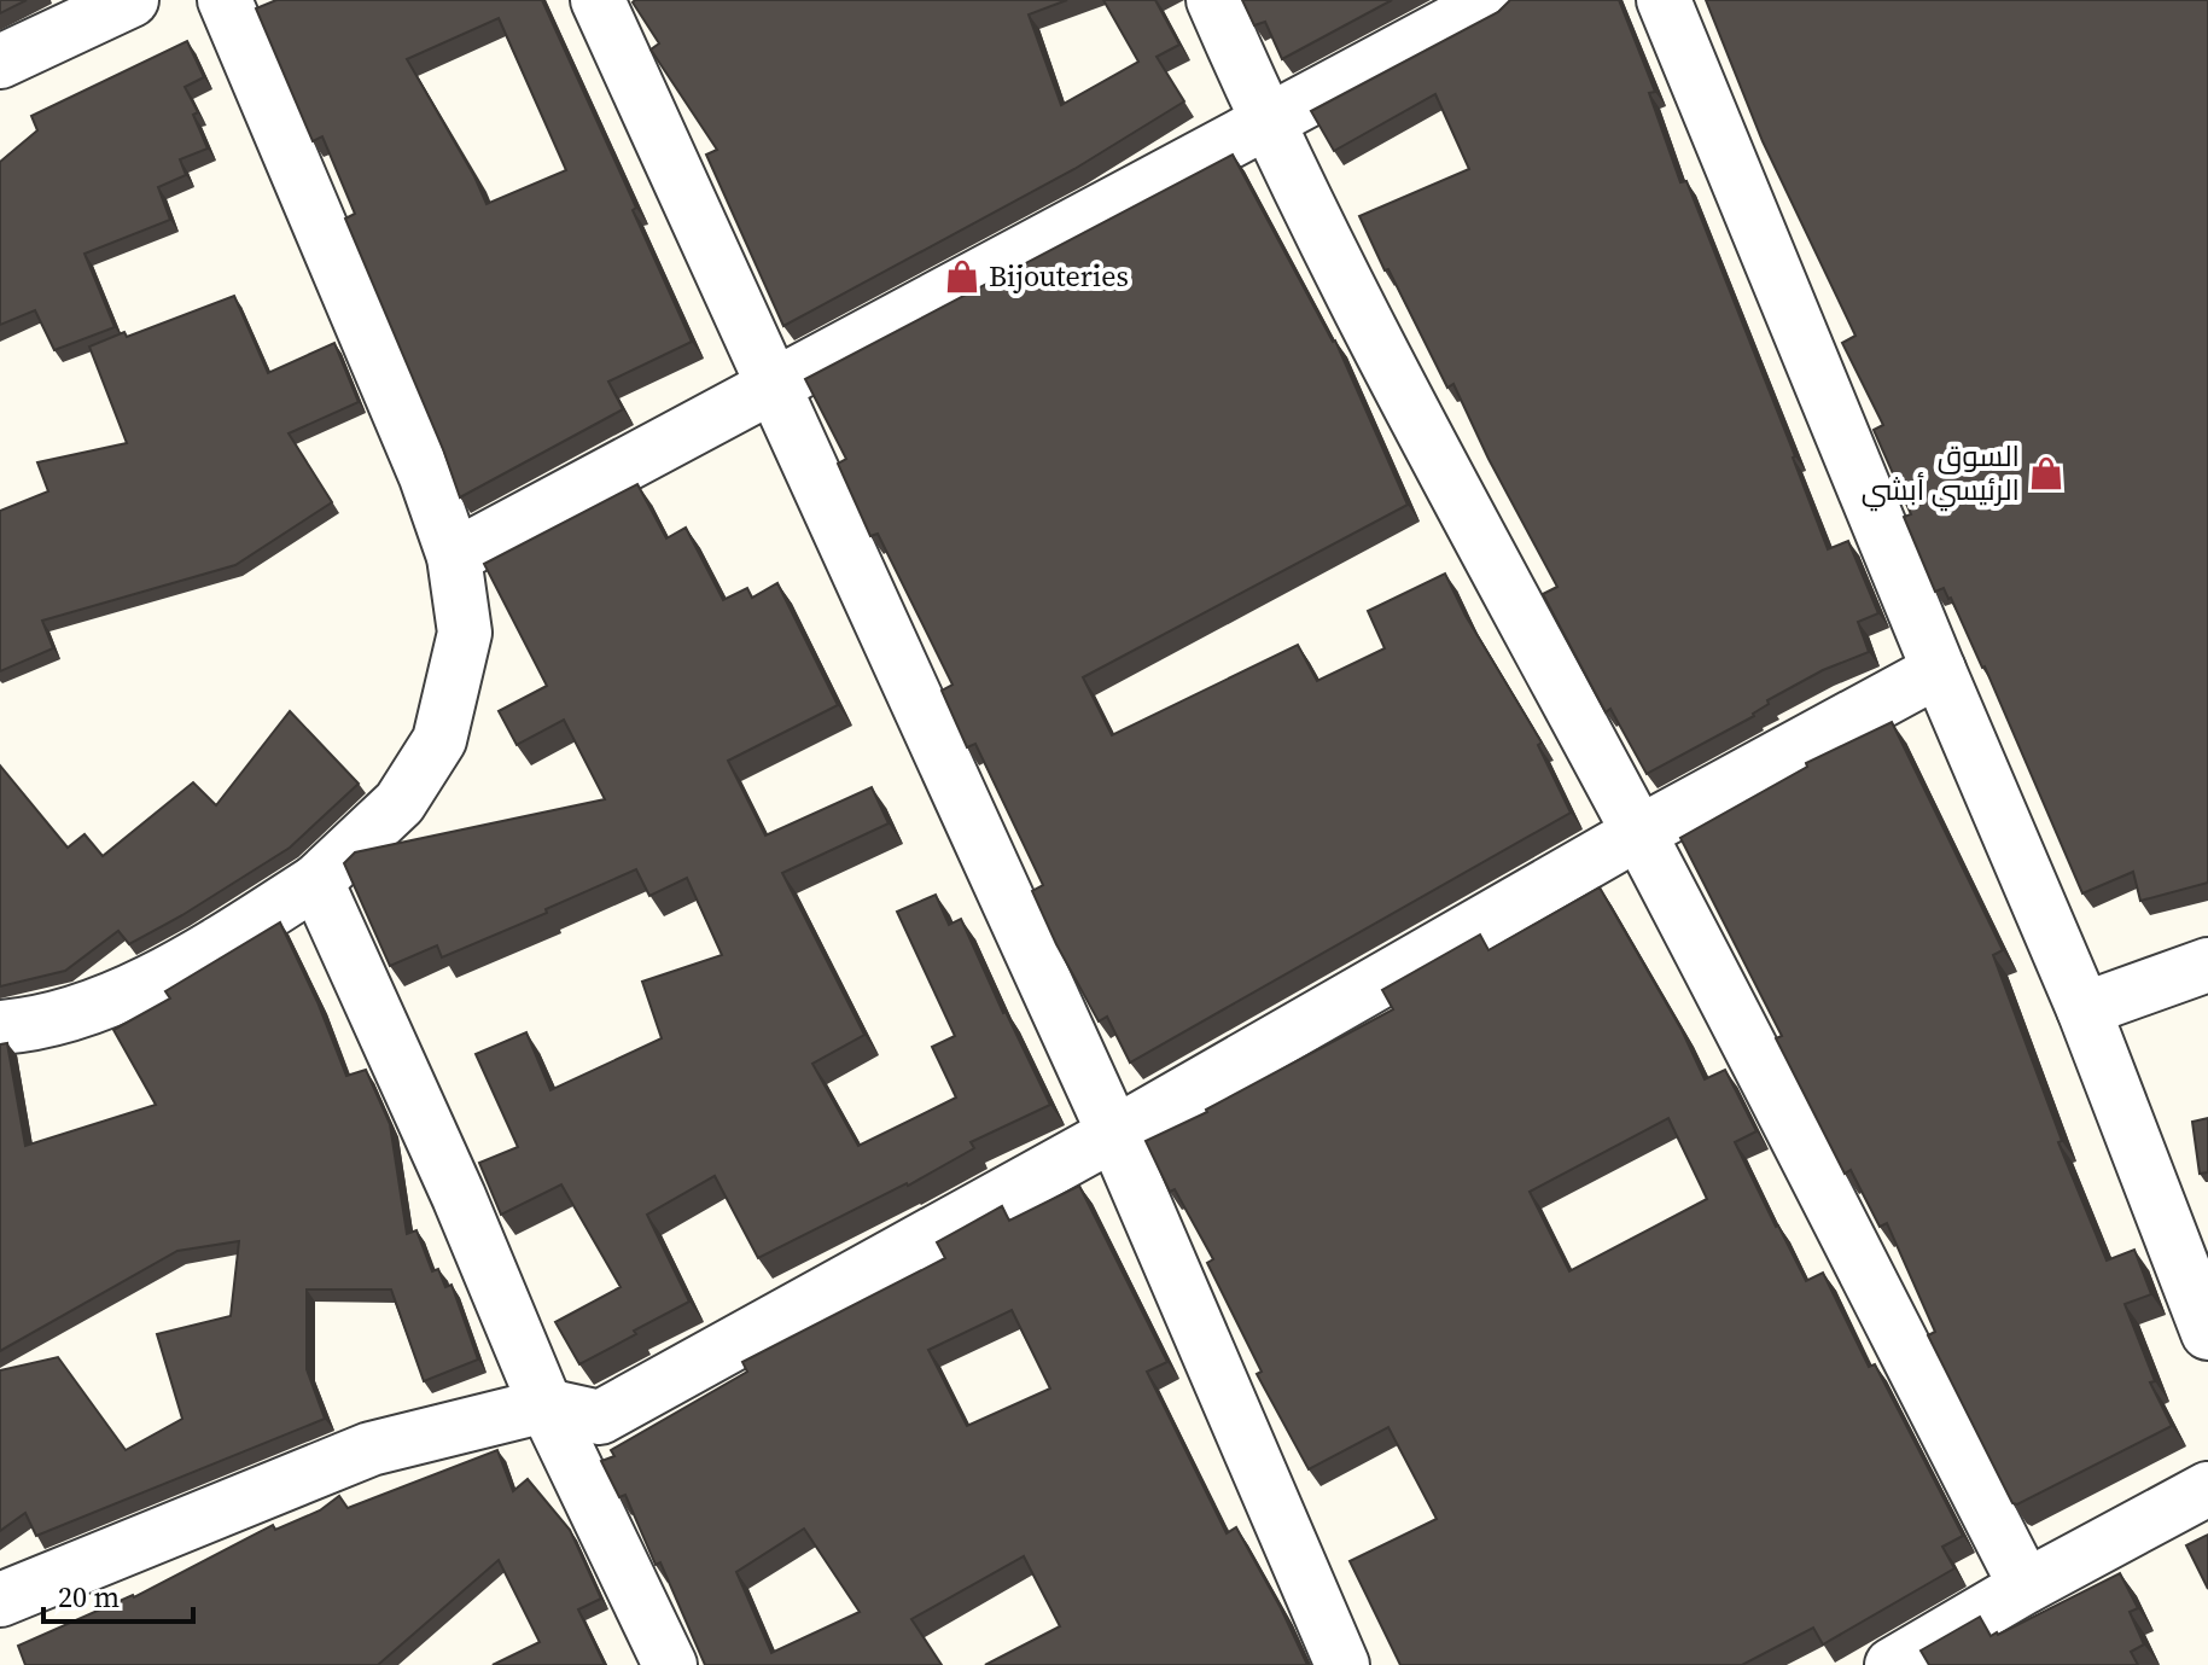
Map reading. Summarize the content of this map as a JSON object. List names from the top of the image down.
{
  "places": {
    "shop": ["Bijouteries", "السوق الرئيسي أبشي"]
  },
  "scale_bar": "20 m"
}
